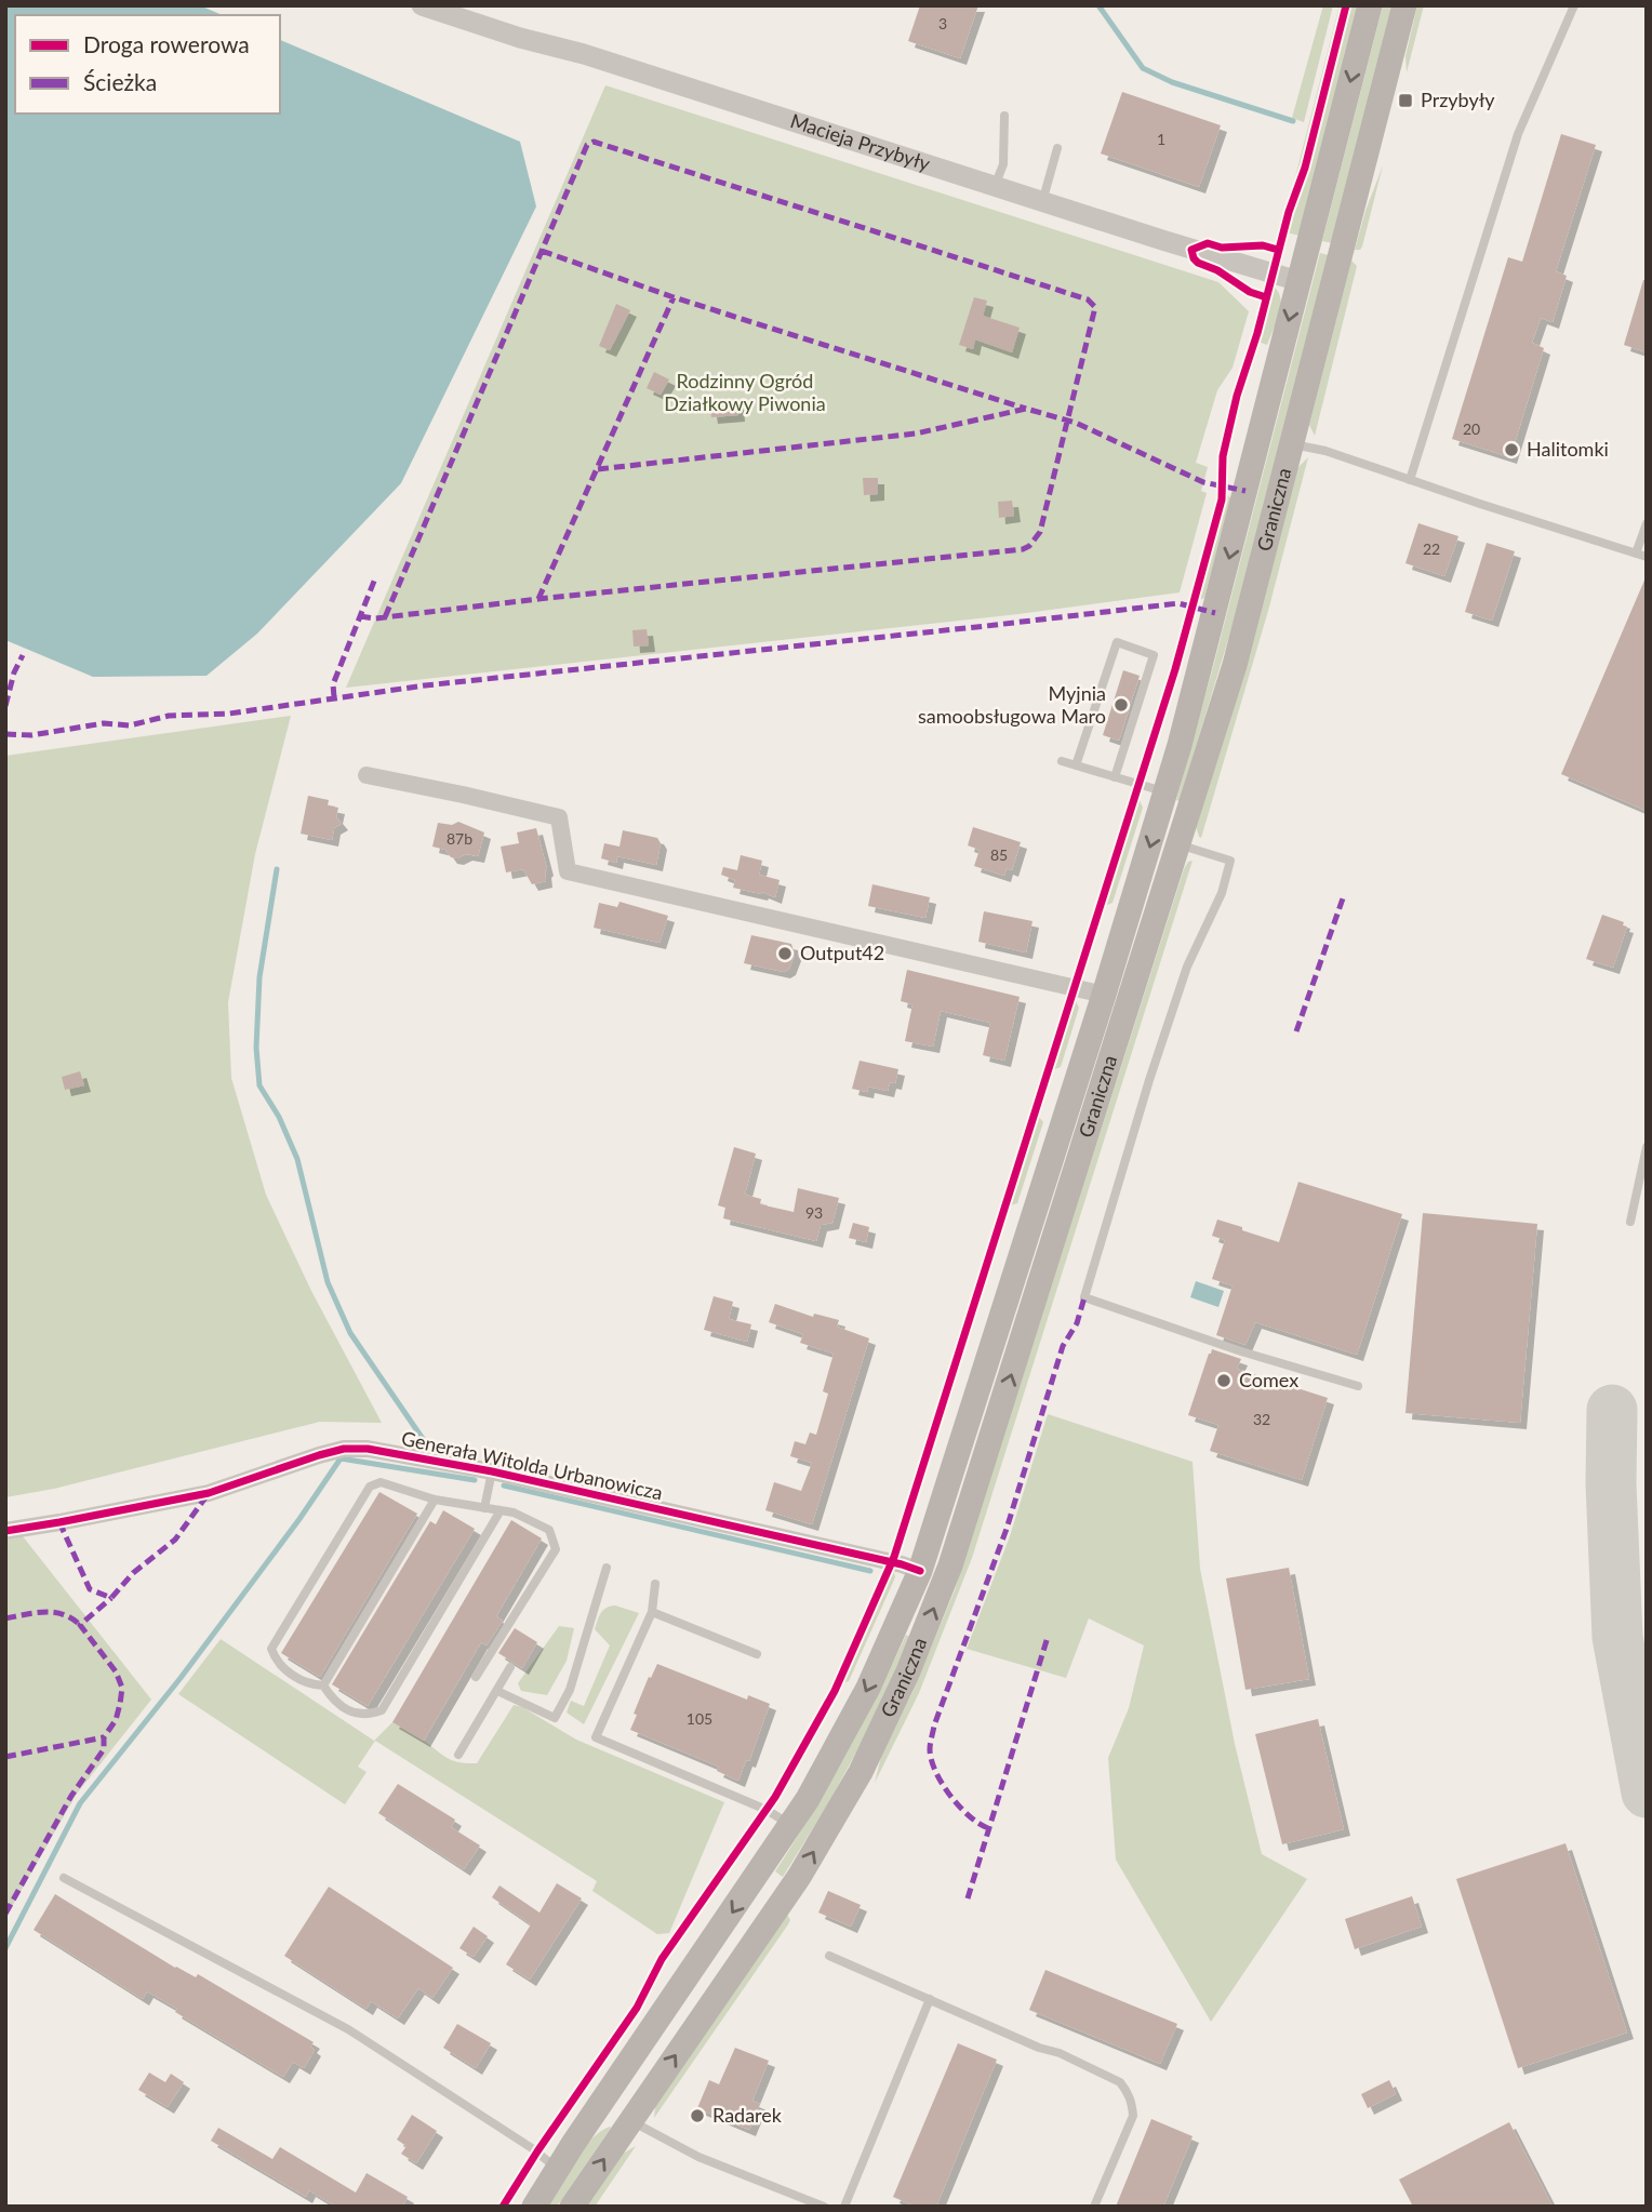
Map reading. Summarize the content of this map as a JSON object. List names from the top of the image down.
{
  "streets": {
    "main road": ["Graniczna"],
    "street": ["Macieja Przybyły", "Generała Witolda Urbanowicza"]
  },
  "crossings": [
    ["Macieja Przybyły", "Graniczna"],
    ["Graniczna", "Generała Witolda Urbanowicza"]
  ],
  "parks": ["Rodzinny Ogród Działkowy Piwonia"],
  "places": {
    "transit": ["Przybyły"],
    "other": [
      "Halitomki",
      "Myjnia samoobsługowa Maro",
      "Output42",
      "Comex",
      "Radarek"
    ]
  },
  "house_numbers": [
    "3",
    "1",
    "20",
    "22",
    "87b",
    "85",
    "93",
    "32",
    "105"
  ],
  "legend": ["Droga rowerowa", "Ścieżka"]
}
